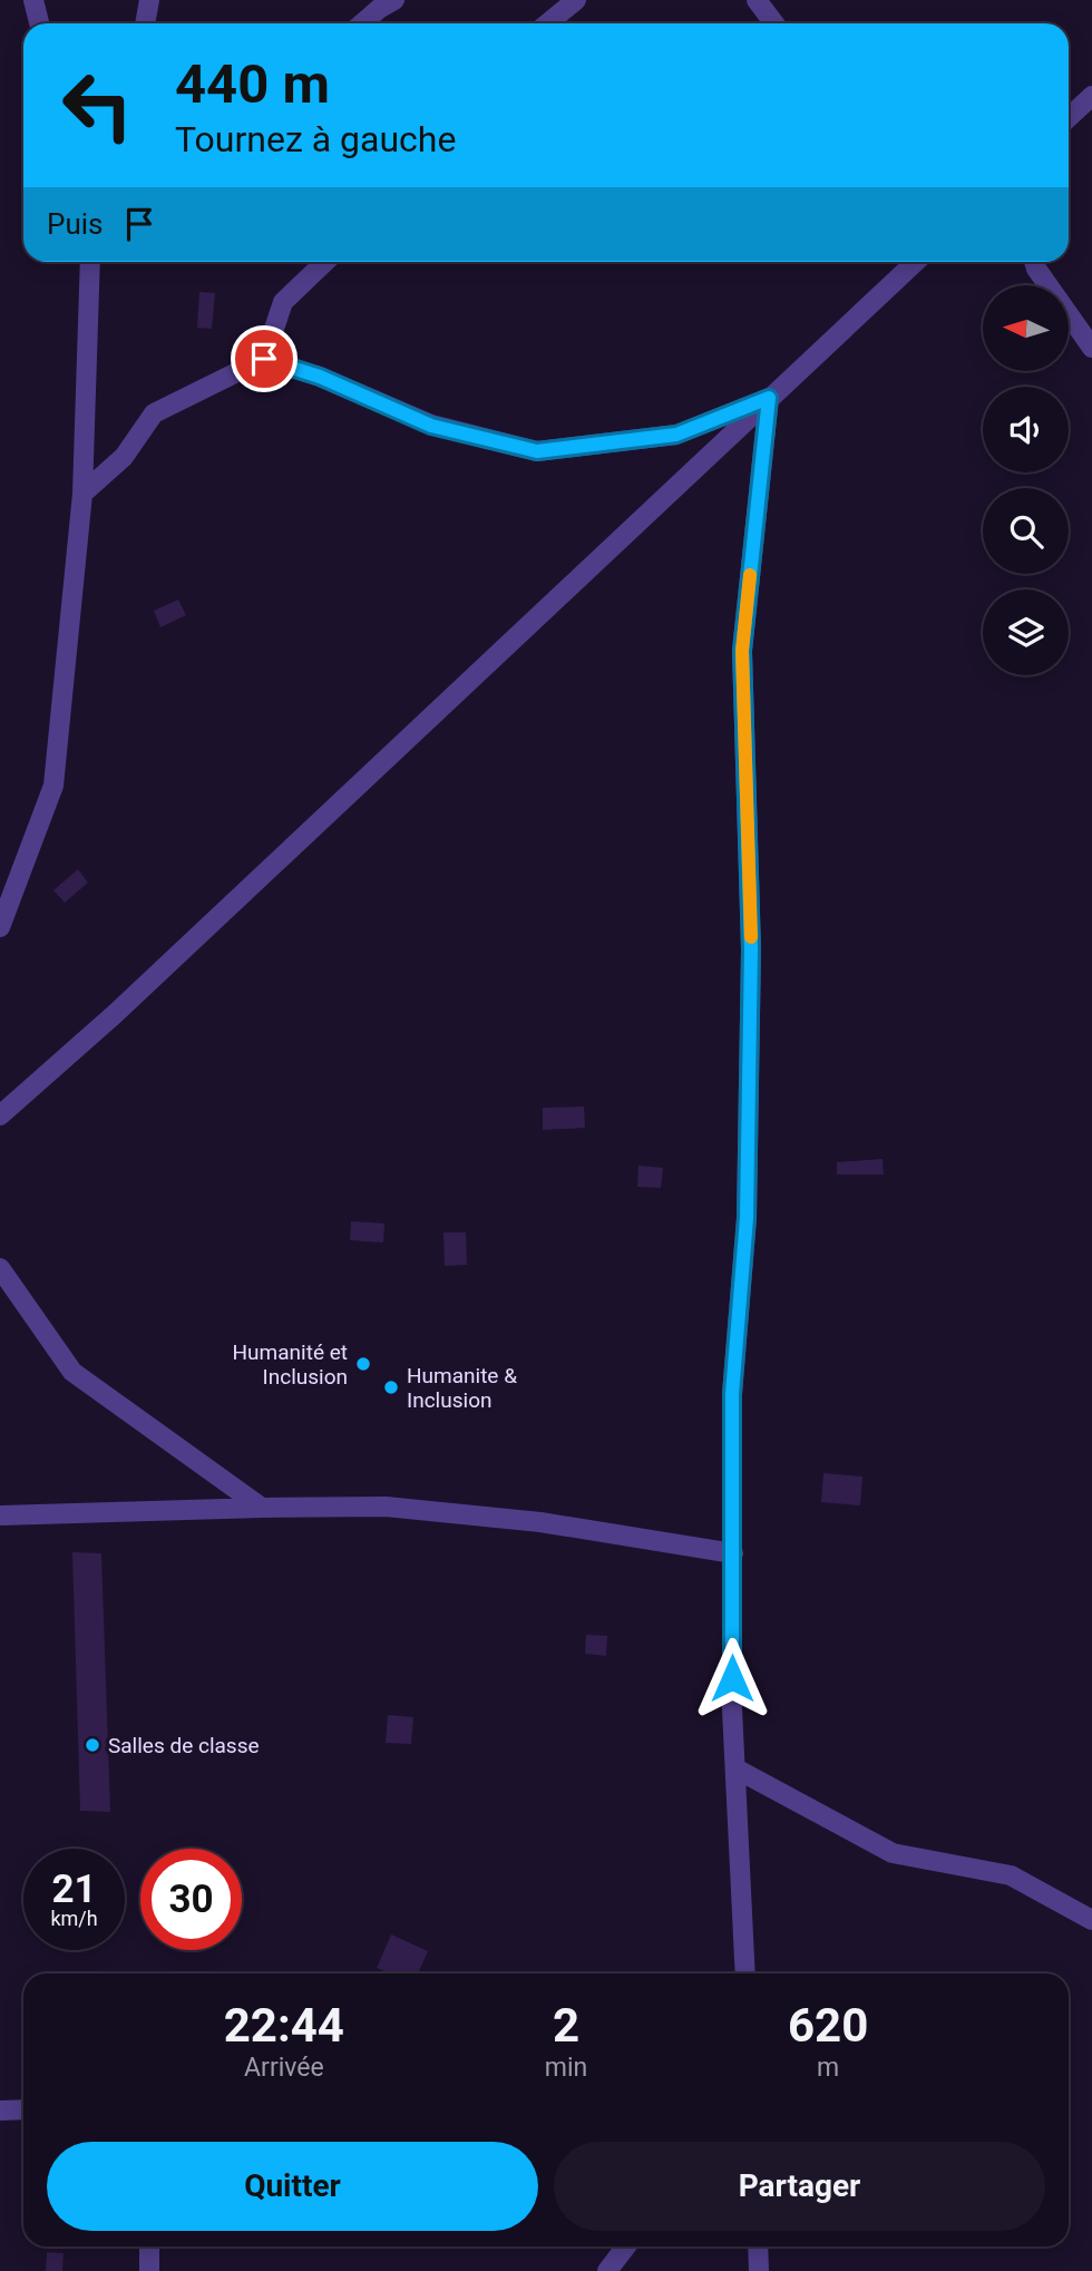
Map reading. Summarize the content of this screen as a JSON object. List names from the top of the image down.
{
  "places": ["Humanité et Inclusion", "Humanite & Inclusion", "Salles de classe"],
  "north": "left",
  "page": {
    "turn": ["440 m", "Tournez à gauche"],
    "then": "Puis",
    "speed": "21 km/h",
    "limit": "30",
    "eta": [
      "22:44",
      "Arrivée",
      "2",
      "min",
      "620",
      "m"
    ],
    "buttons": ["Quitter", "Partager"]
  }
}
